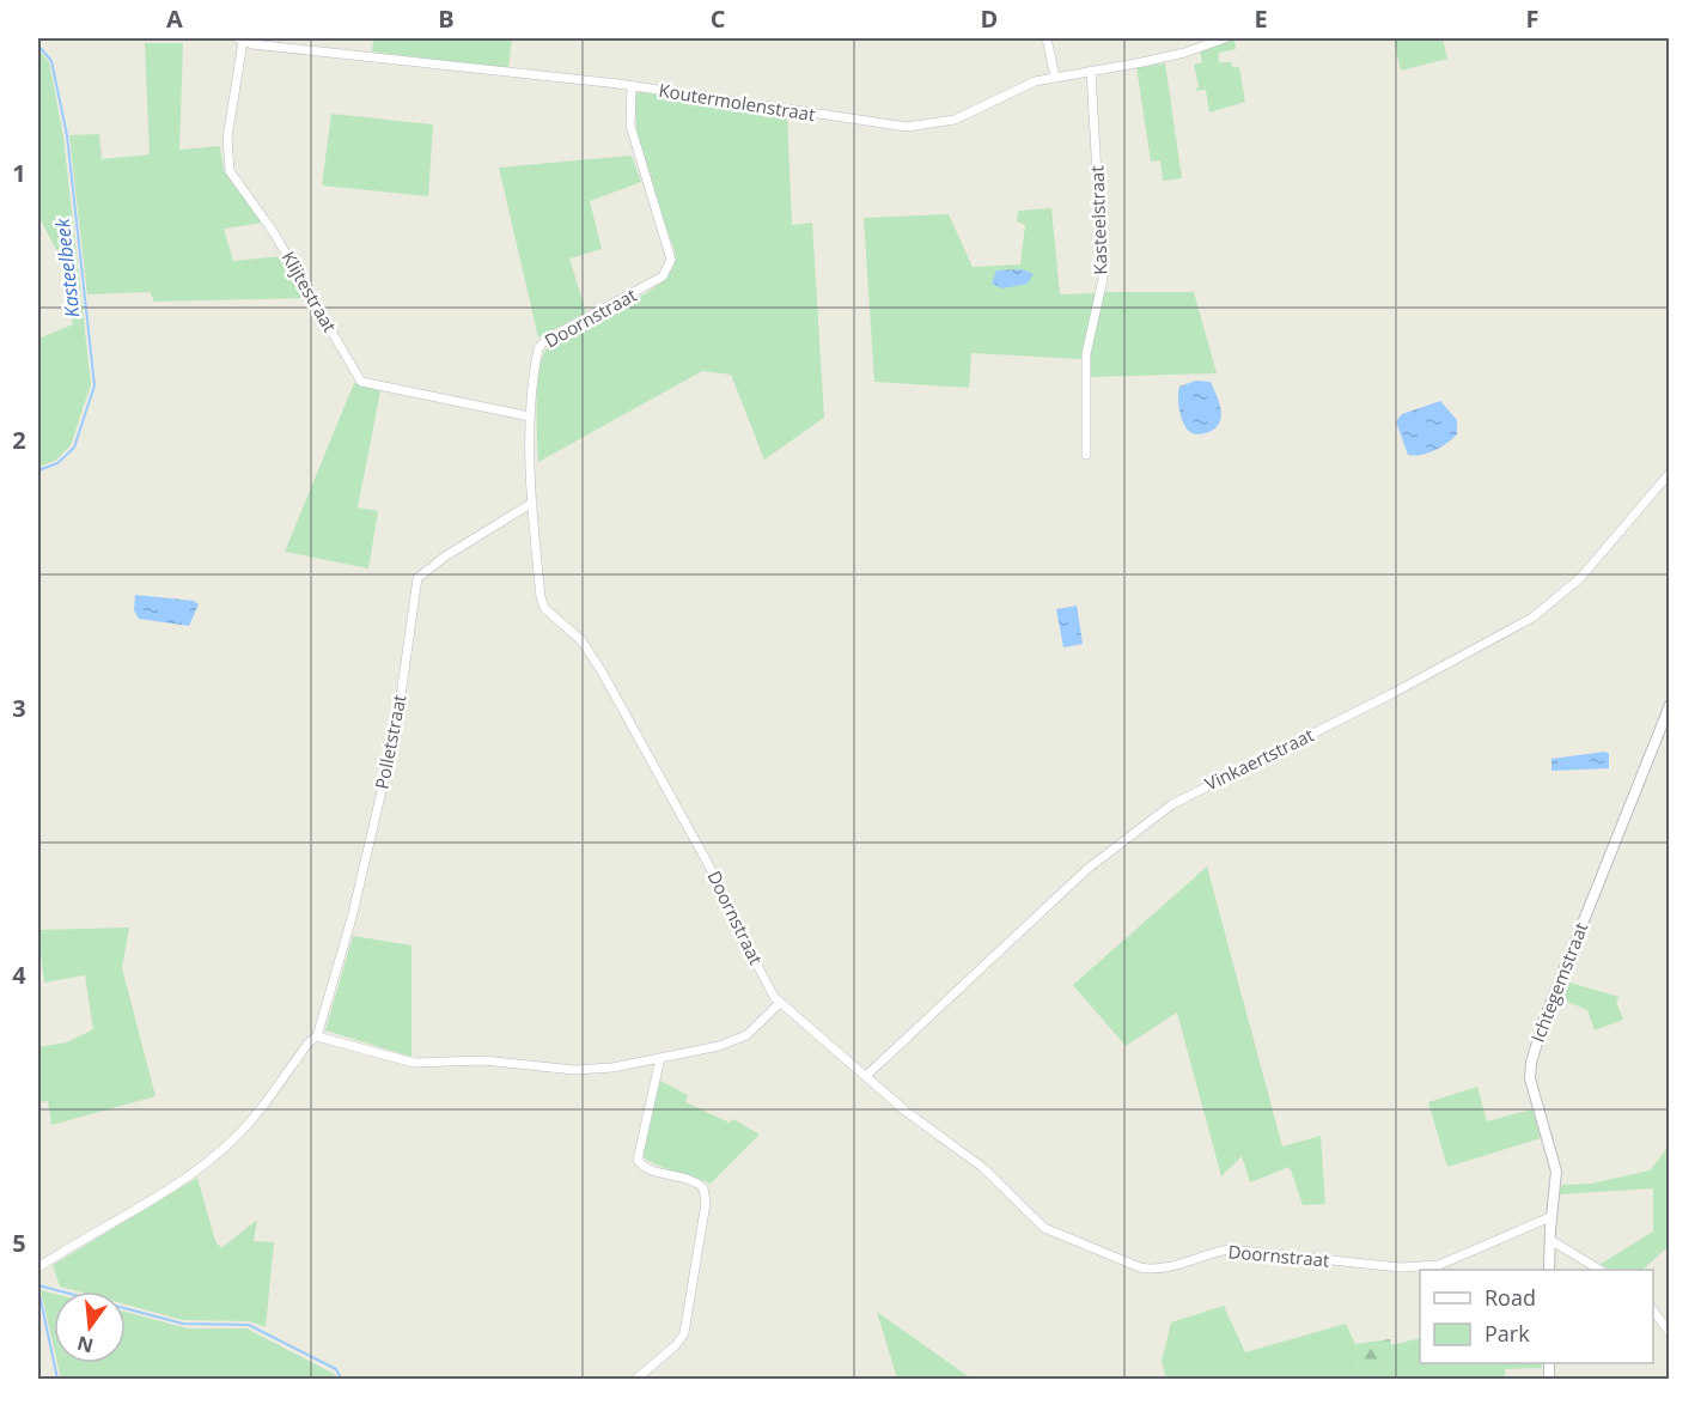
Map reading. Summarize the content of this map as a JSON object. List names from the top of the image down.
{
  "streets": {
    "street": [
      "Koutermolenstraat",
      "Kasteelstraat",
      "Klijtestraat",
      "Doornstraat",
      "Polletstraat",
      "Vinkaertstraat",
      "Ichtegemstraat"
    ]
  },
  "crossings": [
    ["Koutermolenstraat", "Kasteelstraat"],
    ["Koutermolenstraat", "Klijtestraat"],
    ["Koutermolenstraat", "Doornstraat"],
    ["Klijtestraat", "Doornstraat"],
    ["Doornstraat", "Polletstraat"],
    ["Doornstraat", "Vinkaertstraat"],
    ["Doornstraat", "Ichtegemstraat"]
  ],
  "water": ["Kasteelbeek"],
  "legend": ["Road", "Park"],
  "north": "bottom",
  "grid": {
    "columns": [
      "A",
      "B",
      "C",
      "D",
      "E",
      "F"
    ],
    "rows": [
      "1",
      "2",
      "3",
      "4",
      "5"
    ]
  }
}
